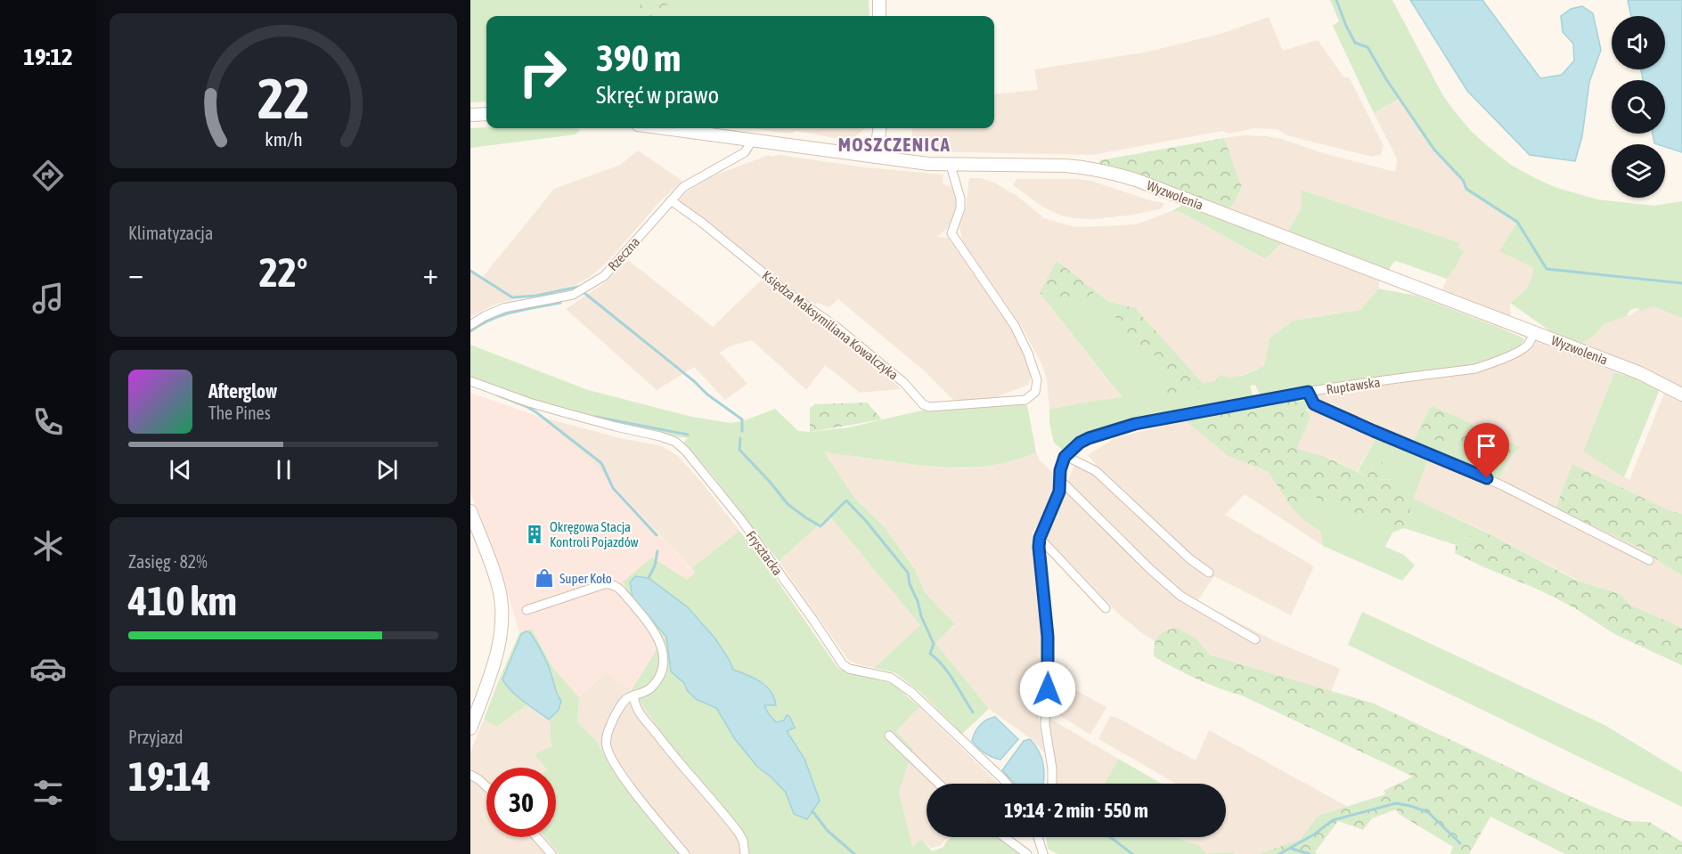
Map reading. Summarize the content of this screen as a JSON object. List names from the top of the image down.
{
  "streets": {
    "street": [
      "Wyzwolenia",
      "Rzeczna",
      "Księdza Maksymiliana Kowalczyka",
      "Ruptawska",
      "Frysztacka"
    ]
  },
  "crossings": [
    ["Wyzwolenia", "Rzeczna"],
    ["Wyzwolenia", "Księdza Maksymiliana Kowalczyka"],
    ["Wyzwolenia", "Ruptawska"],
    ["Rzeczna", "Księdza Maksymiliana Kowalczyka"]
  ],
  "districts": ["MOSZCZENICA"],
  "places": {
    "building": ["Okręgowa Stacja Kontroli Pojazdów"],
    "shop": ["Super Koło"]
  },
  "page": {
    "tabs": "19:12",
    "turn": ["390 m", "Skręć w prawo"],
    "tile": [
      "Klimatyzacja",
      ["Zasięg · 82%", "410 km"],
      ["Przyjazd", "19:14"]
    ],
    "heat": ["−", "22°", "+"],
    "song": ["Afterglow", "The Pines"],
    "limit": "30",
    "trip": "19:14 · 2 min · 550 m",
    "gauge": ["22", "km/h"]
  }
}
